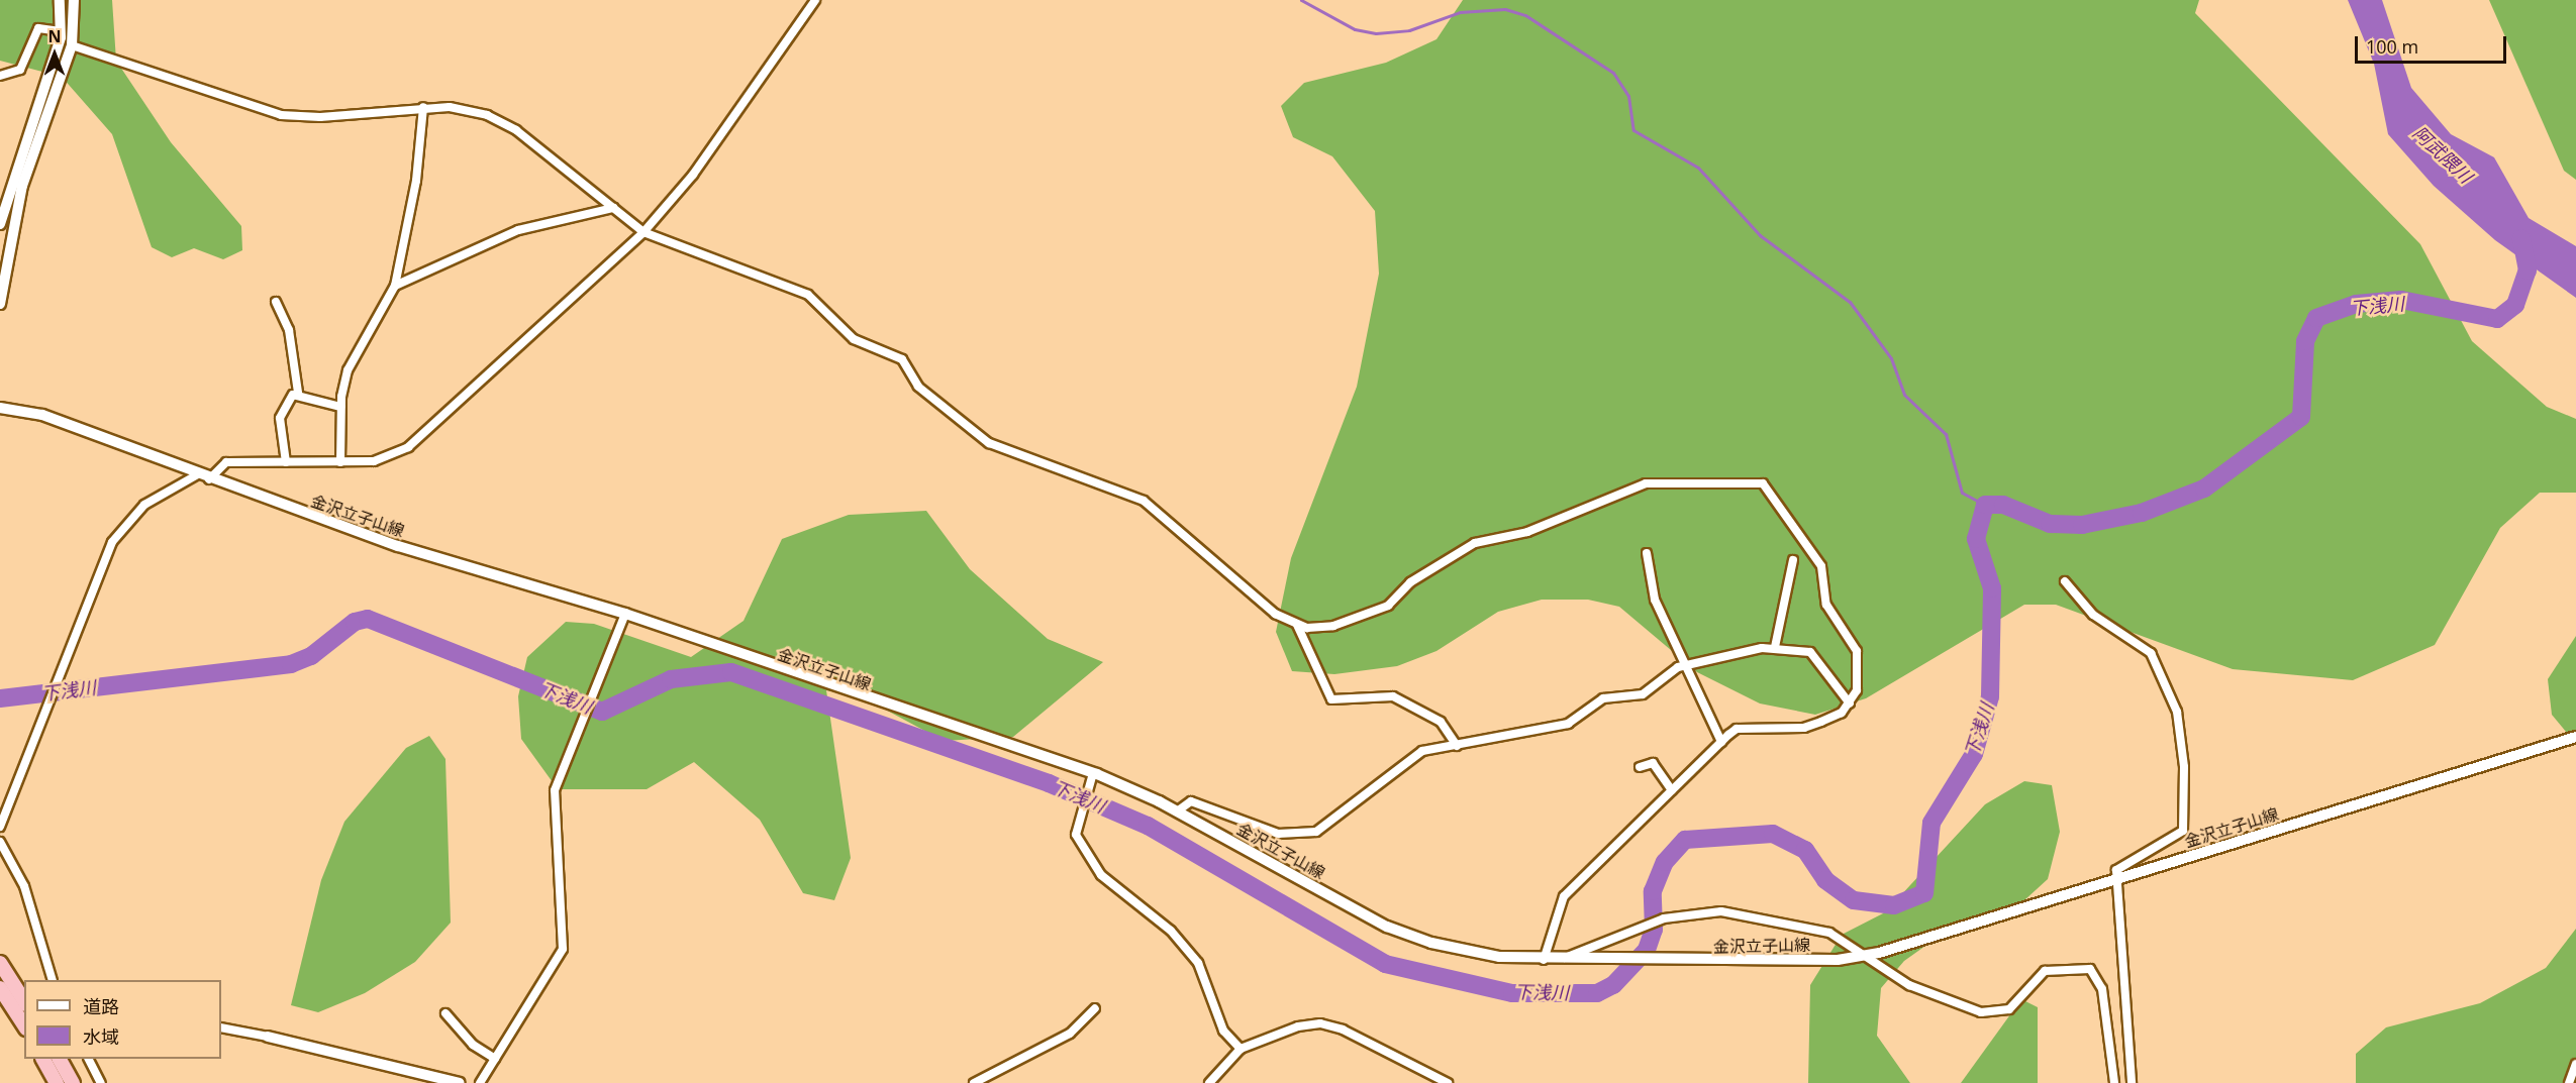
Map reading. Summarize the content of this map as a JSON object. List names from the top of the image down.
{
  "streets": {
    "street": ["金沢立子山線"]
  },
  "water": ["阿武隈川", "下浅川"],
  "legend": ["道路", "水域"],
  "scale_bar": "100 m",
  "north": "top"
}
